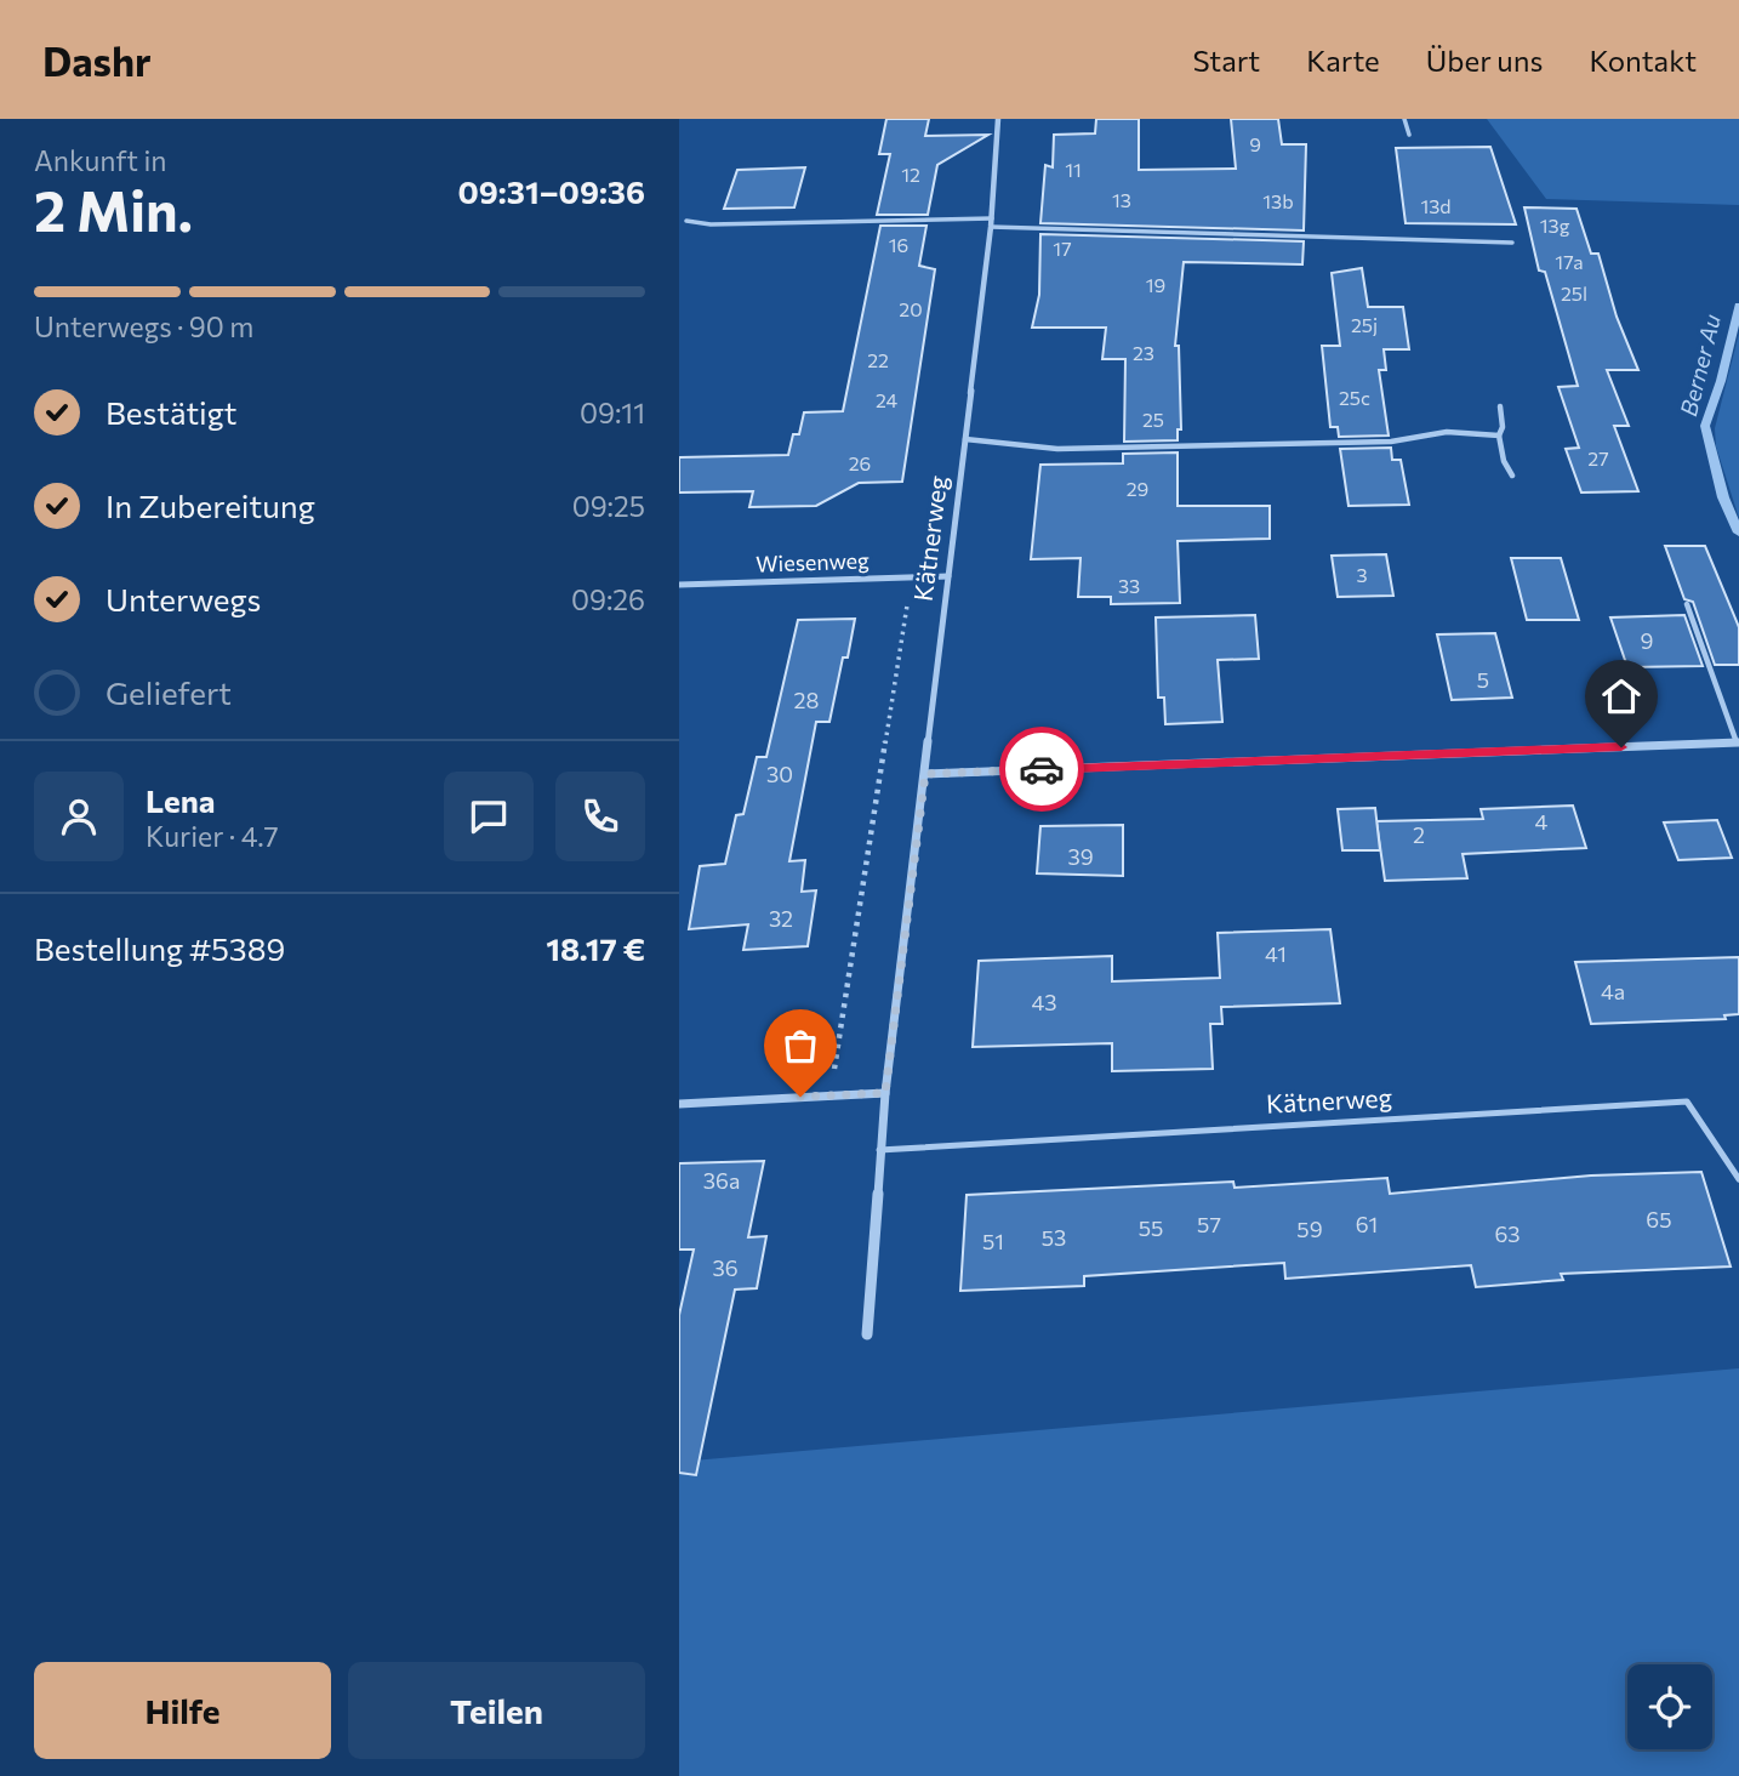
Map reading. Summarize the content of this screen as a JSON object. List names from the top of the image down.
{
  "streets": {
    "street": ["Kätnerweg", "Wiesenweg"]
  },
  "crossings": [
    ["Kätnerweg", "Wiesenweg"]
  ],
  "water": ["Berner Au"],
  "house_numbers": [
    "9",
    "11",
    "12",
    "13",
    "13b",
    "13d",
    "13g",
    "16",
    "17",
    "17a",
    "19",
    "25l",
    "20",
    "25j",
    "23",
    "22",
    "25c",
    "24",
    "25",
    "27",
    "26",
    "29",
    "3",
    "33",
    "9",
    "5",
    "28",
    "30",
    "4",
    "2",
    "39",
    "32",
    "41",
    "4a",
    "43",
    "36a",
    "65",
    "57",
    "61",
    "55",
    "59",
    "63",
    "53",
    "51",
    "36"
  ],
  "page": {
    "header": "Dashr",
    "nav": [
      "Start",
      "Karte",
      "Über uns",
      "Kontakt"
    ],
    "heading": ["2 Min.", "Ankunft in", "09:31–09:36"],
    "panel": [
      "Lena",
      "Kurier · 4.7",
      "Bestellung #5389",
      "18.17 €"
    ],
    "bar": "Unterwegs · 90 m",
    "list": [
      ["Bestätigt", "09:11"],
      ["In Zubereitung", "09:25"],
      ["Unterwegs", "09:26"],
      "Geliefert"
    ],
    "buttons": ["Hilfe", "Teilen"]
  }
}
